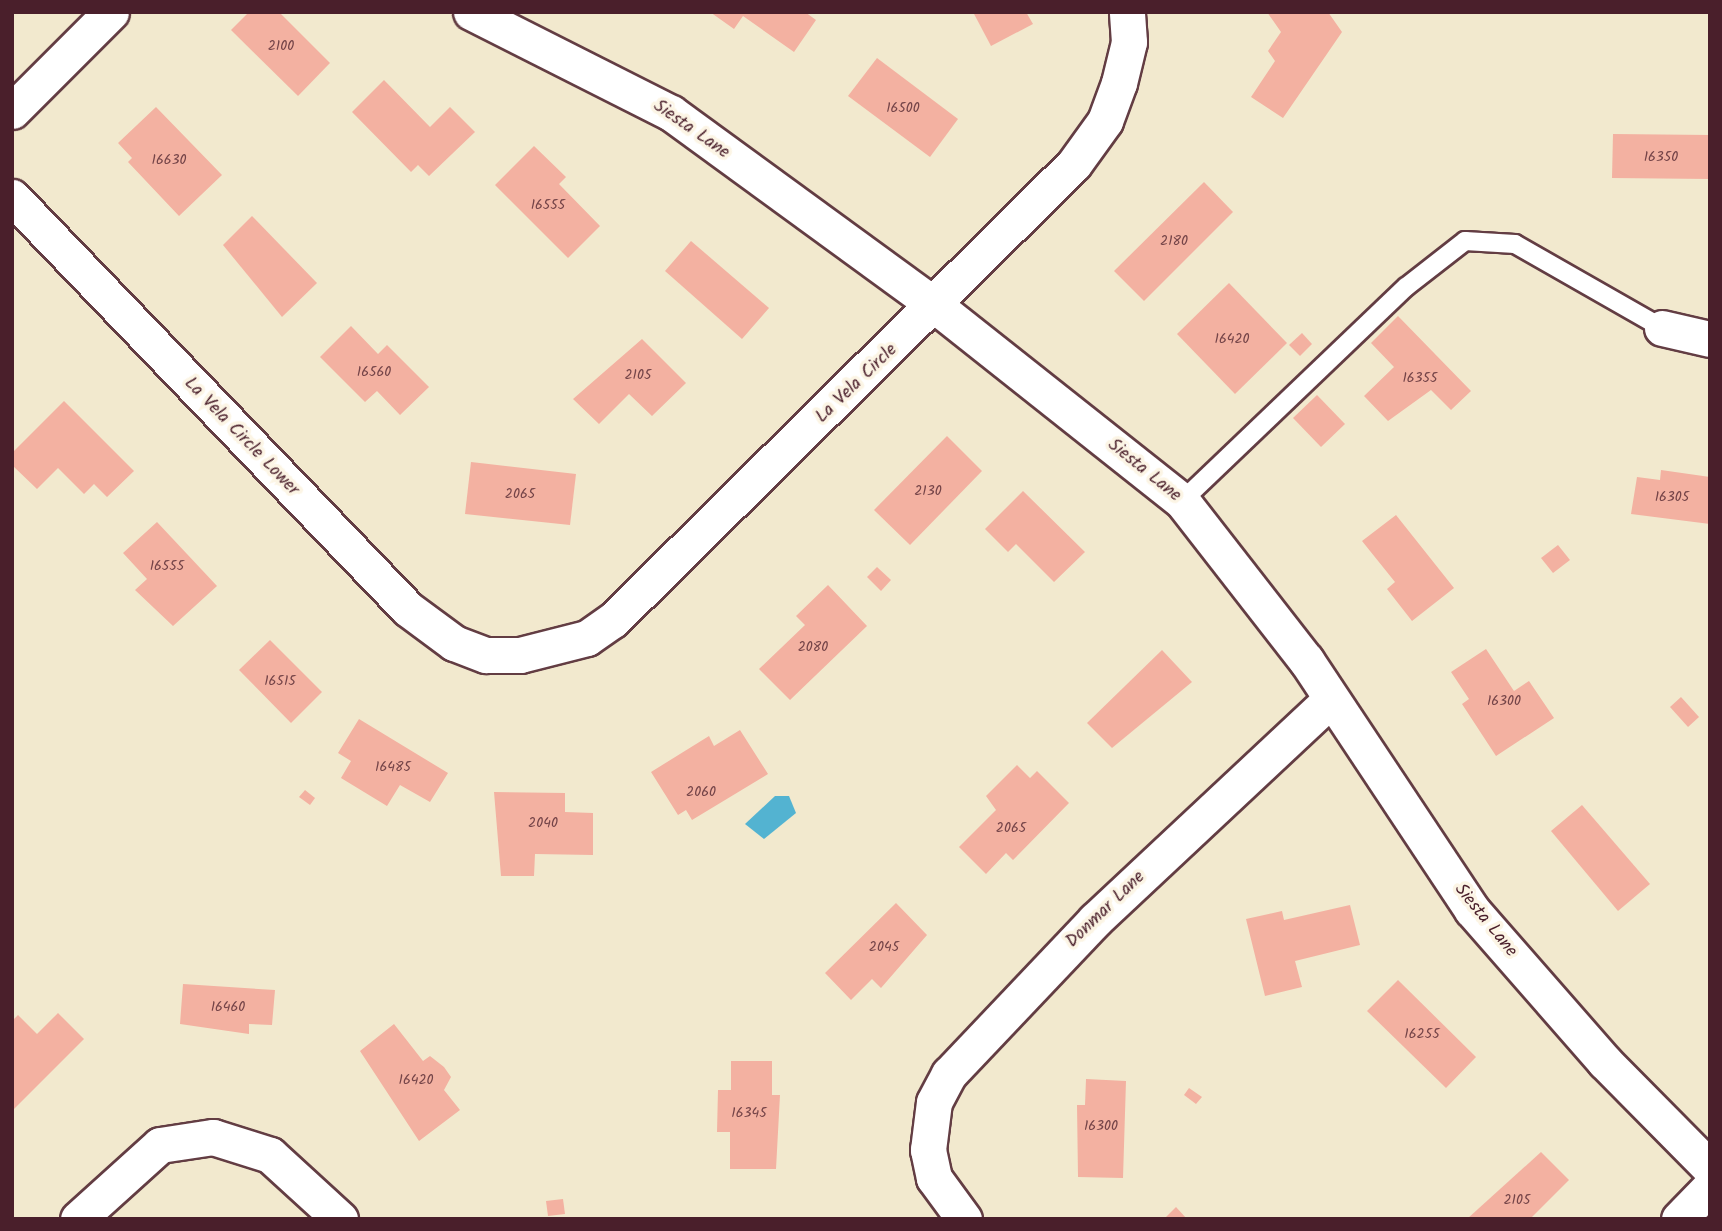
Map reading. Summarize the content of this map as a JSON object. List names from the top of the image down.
{
  "streets": {
    "street": [
      "Siesta Lane",
      "La Vela Circle",
      "La Vela Circle Lower",
      "Donmar Lane"
    ]
  },
  "crossings": [
    ["Siesta Lane", "La Vela Circle"],
    ["Siesta Lane", "Donmar Lane"],
    ["La Vela Circle", "La Vela Circle Lower"]
  ],
  "house_numbers": [
    "2100",
    "16500",
    "16350",
    "16630",
    "16555",
    "2180",
    "16420",
    "16560",
    "2105",
    "16355",
    "2130",
    "2065",
    "16305",
    "16555",
    "2080",
    "16515",
    "16300",
    "16485",
    "2060",
    "2040",
    "2065",
    "2045",
    "16460",
    "16255",
    "16420",
    "16345",
    "16300",
    "2105"
  ]
}
